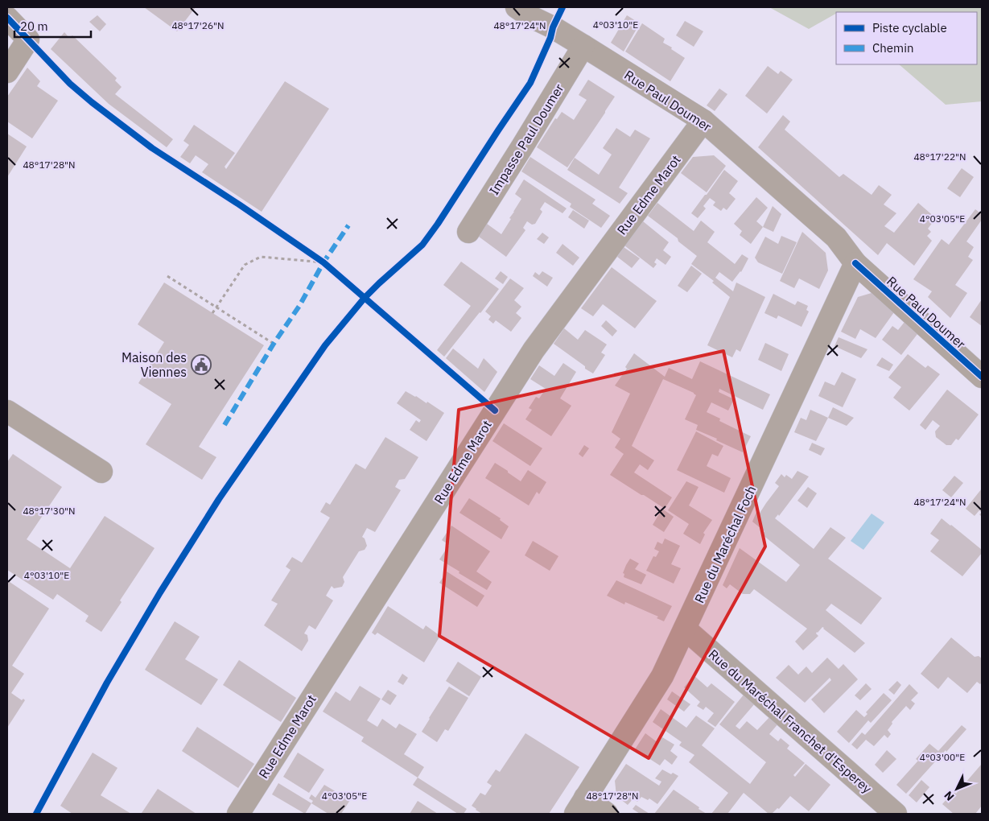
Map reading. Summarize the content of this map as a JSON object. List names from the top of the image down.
{
  "streets": {
    "street": [
      "Rue Paul Doumer",
      "Impasse Paul Doumer",
      "Rue Edme Marot",
      "Rue du Maréchal Foch",
      "Rue du Maréchal Franchet d'Esperey"
    ]
  },
  "crossings": [
    ["Rue Paul Doumer", "Impasse Paul Doumer"],
    ["Rue Paul Doumer", "Rue Edme Marot"],
    ["Rue Paul Doumer", "Rue du Maréchal Foch"],
    ["Rue du Maréchal Foch", "Rue du Maréchal Franchet d'Esperey"]
  ],
  "places": {
    "public building": ["Maison des Viennes"]
  },
  "legend": ["Piste cyclable", "Chemin"],
  "scale_bar": "20 m",
  "north": "bottom left",
  "coordinates": [
    "4°03'10\"E",
    "48°17'26\"N",
    "48°17'24\"N",
    "48°17'22\"N",
    "48°17'28\"N",
    "4°03'05\"E",
    "48°17'30\"N",
    "4°03'00\"E"
  ]
}
